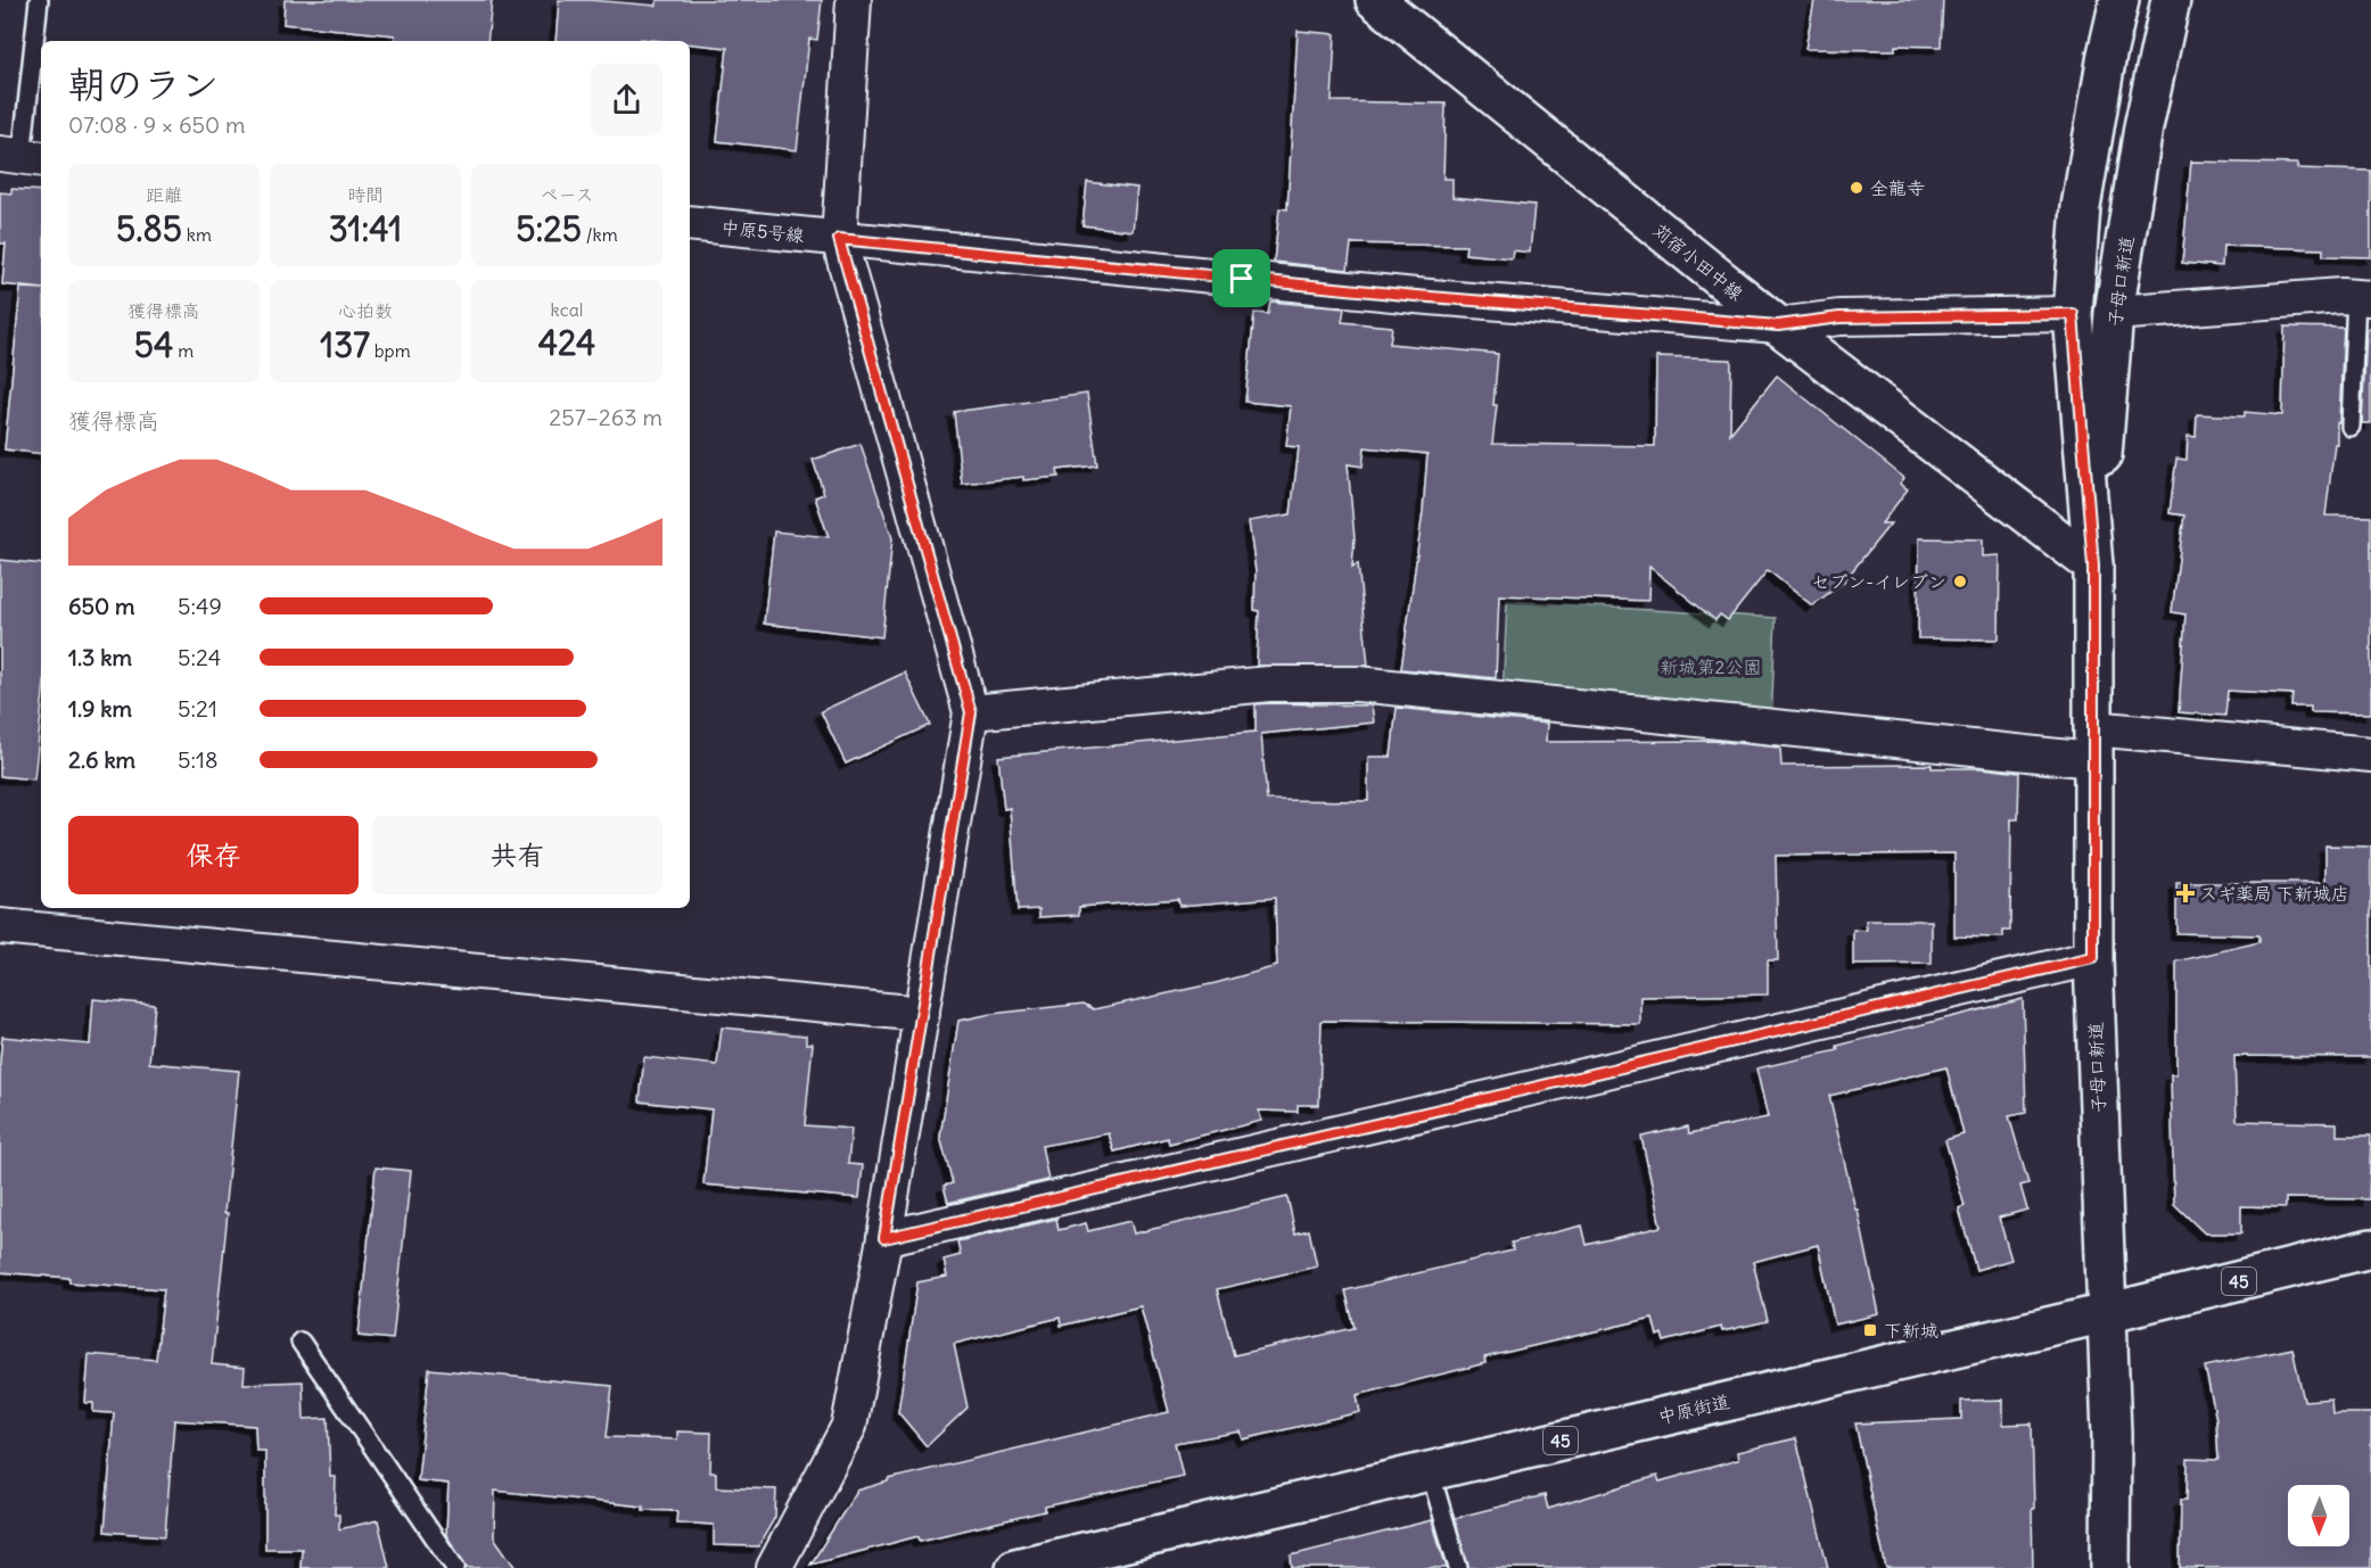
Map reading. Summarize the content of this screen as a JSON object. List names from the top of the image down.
{
  "streets": {
    "street": [
      "中原5号線",
      "苅宿小田中線",
      "子母口新道",
      "45",
      "中原街道"
    ]
  },
  "crossings": [
    ["中原5号線", "苅宿小田中線"],
    ["中原5号線", "子母口新道"],
    ["苅宿小田中線", "子母口新道"],
    ["子母口新道", "中原街道"]
  ],
  "parks": ["新城第2公園"],
  "places": {
    "other": ["全龍寺", "セブン-イレブン"],
    "health": ["スギ薬局 下新城店"],
    "transit": ["下新城"]
  },
  "north": "bottom",
  "page": {
    "heading": ["朝のラン", "07:08 · 9 × 650 m"],
    "stats": [
      ["距離", "5.85 km"],
      ["時間", "31:41"],
      ["ペース", "5:25 /km"],
      ["獲得標高", "54 m"],
      ["心拍数", "137 bpm"],
      ["kcal", "424"]
    ],
    "chart": ["獲得標高", "257–263 m"],
    "list": [
      {
        "name": "650 m",
        "note": "5:49"
      },
      {
        "name": "1.3 km",
        "note": "5:24"
      },
      {
        "name": "1.9 km",
        "note": "5:21"
      },
      {
        "name": "2.6 km",
        "note": "5:18"
      }
    ],
    "buttons": ["保存", "共有"]
  }
}
